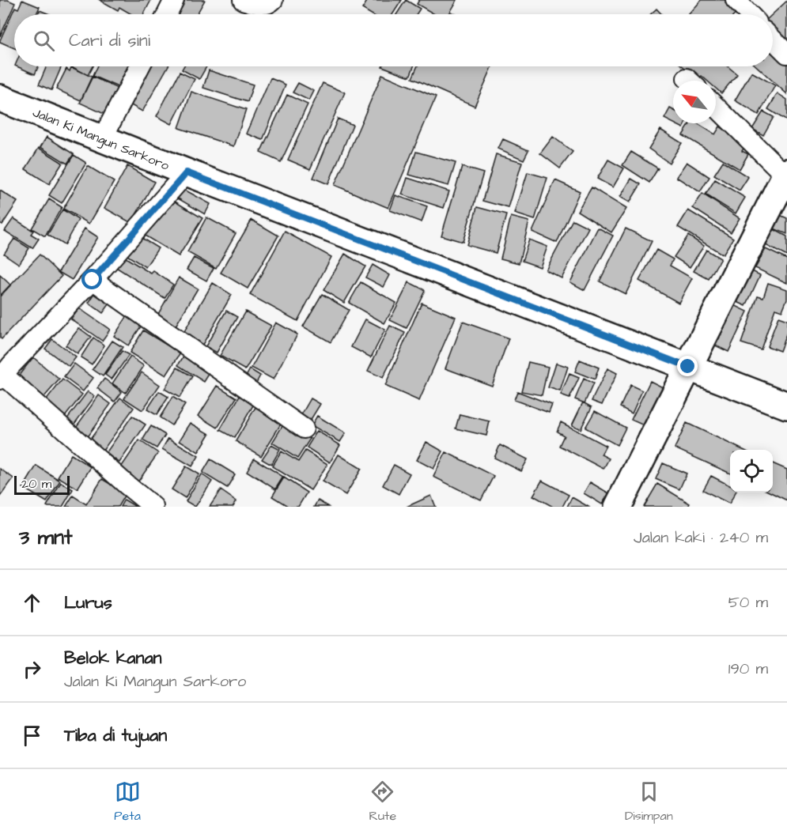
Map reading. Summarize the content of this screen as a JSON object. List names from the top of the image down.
{
  "streets": {
    "main road": ["Jalan Ki Mangun Sarkoro"]
  },
  "scale_bar": "20 m",
  "north": "top left",
  "page": {
    "search": "Cari di sini",
    "scale": "20 m",
    "heading": ["3 mnt", "Jalan kaki · 240 m"],
    "list": [
      ["Lurus", "50 m"],
      ["Belok kanan", "Jalan Ki Mangun Sarkoro", "190 m"],
      "Tiba di tujuan"
    ],
    "nav": ["Peta", "Rute", "Disimpan"]
  }
}
